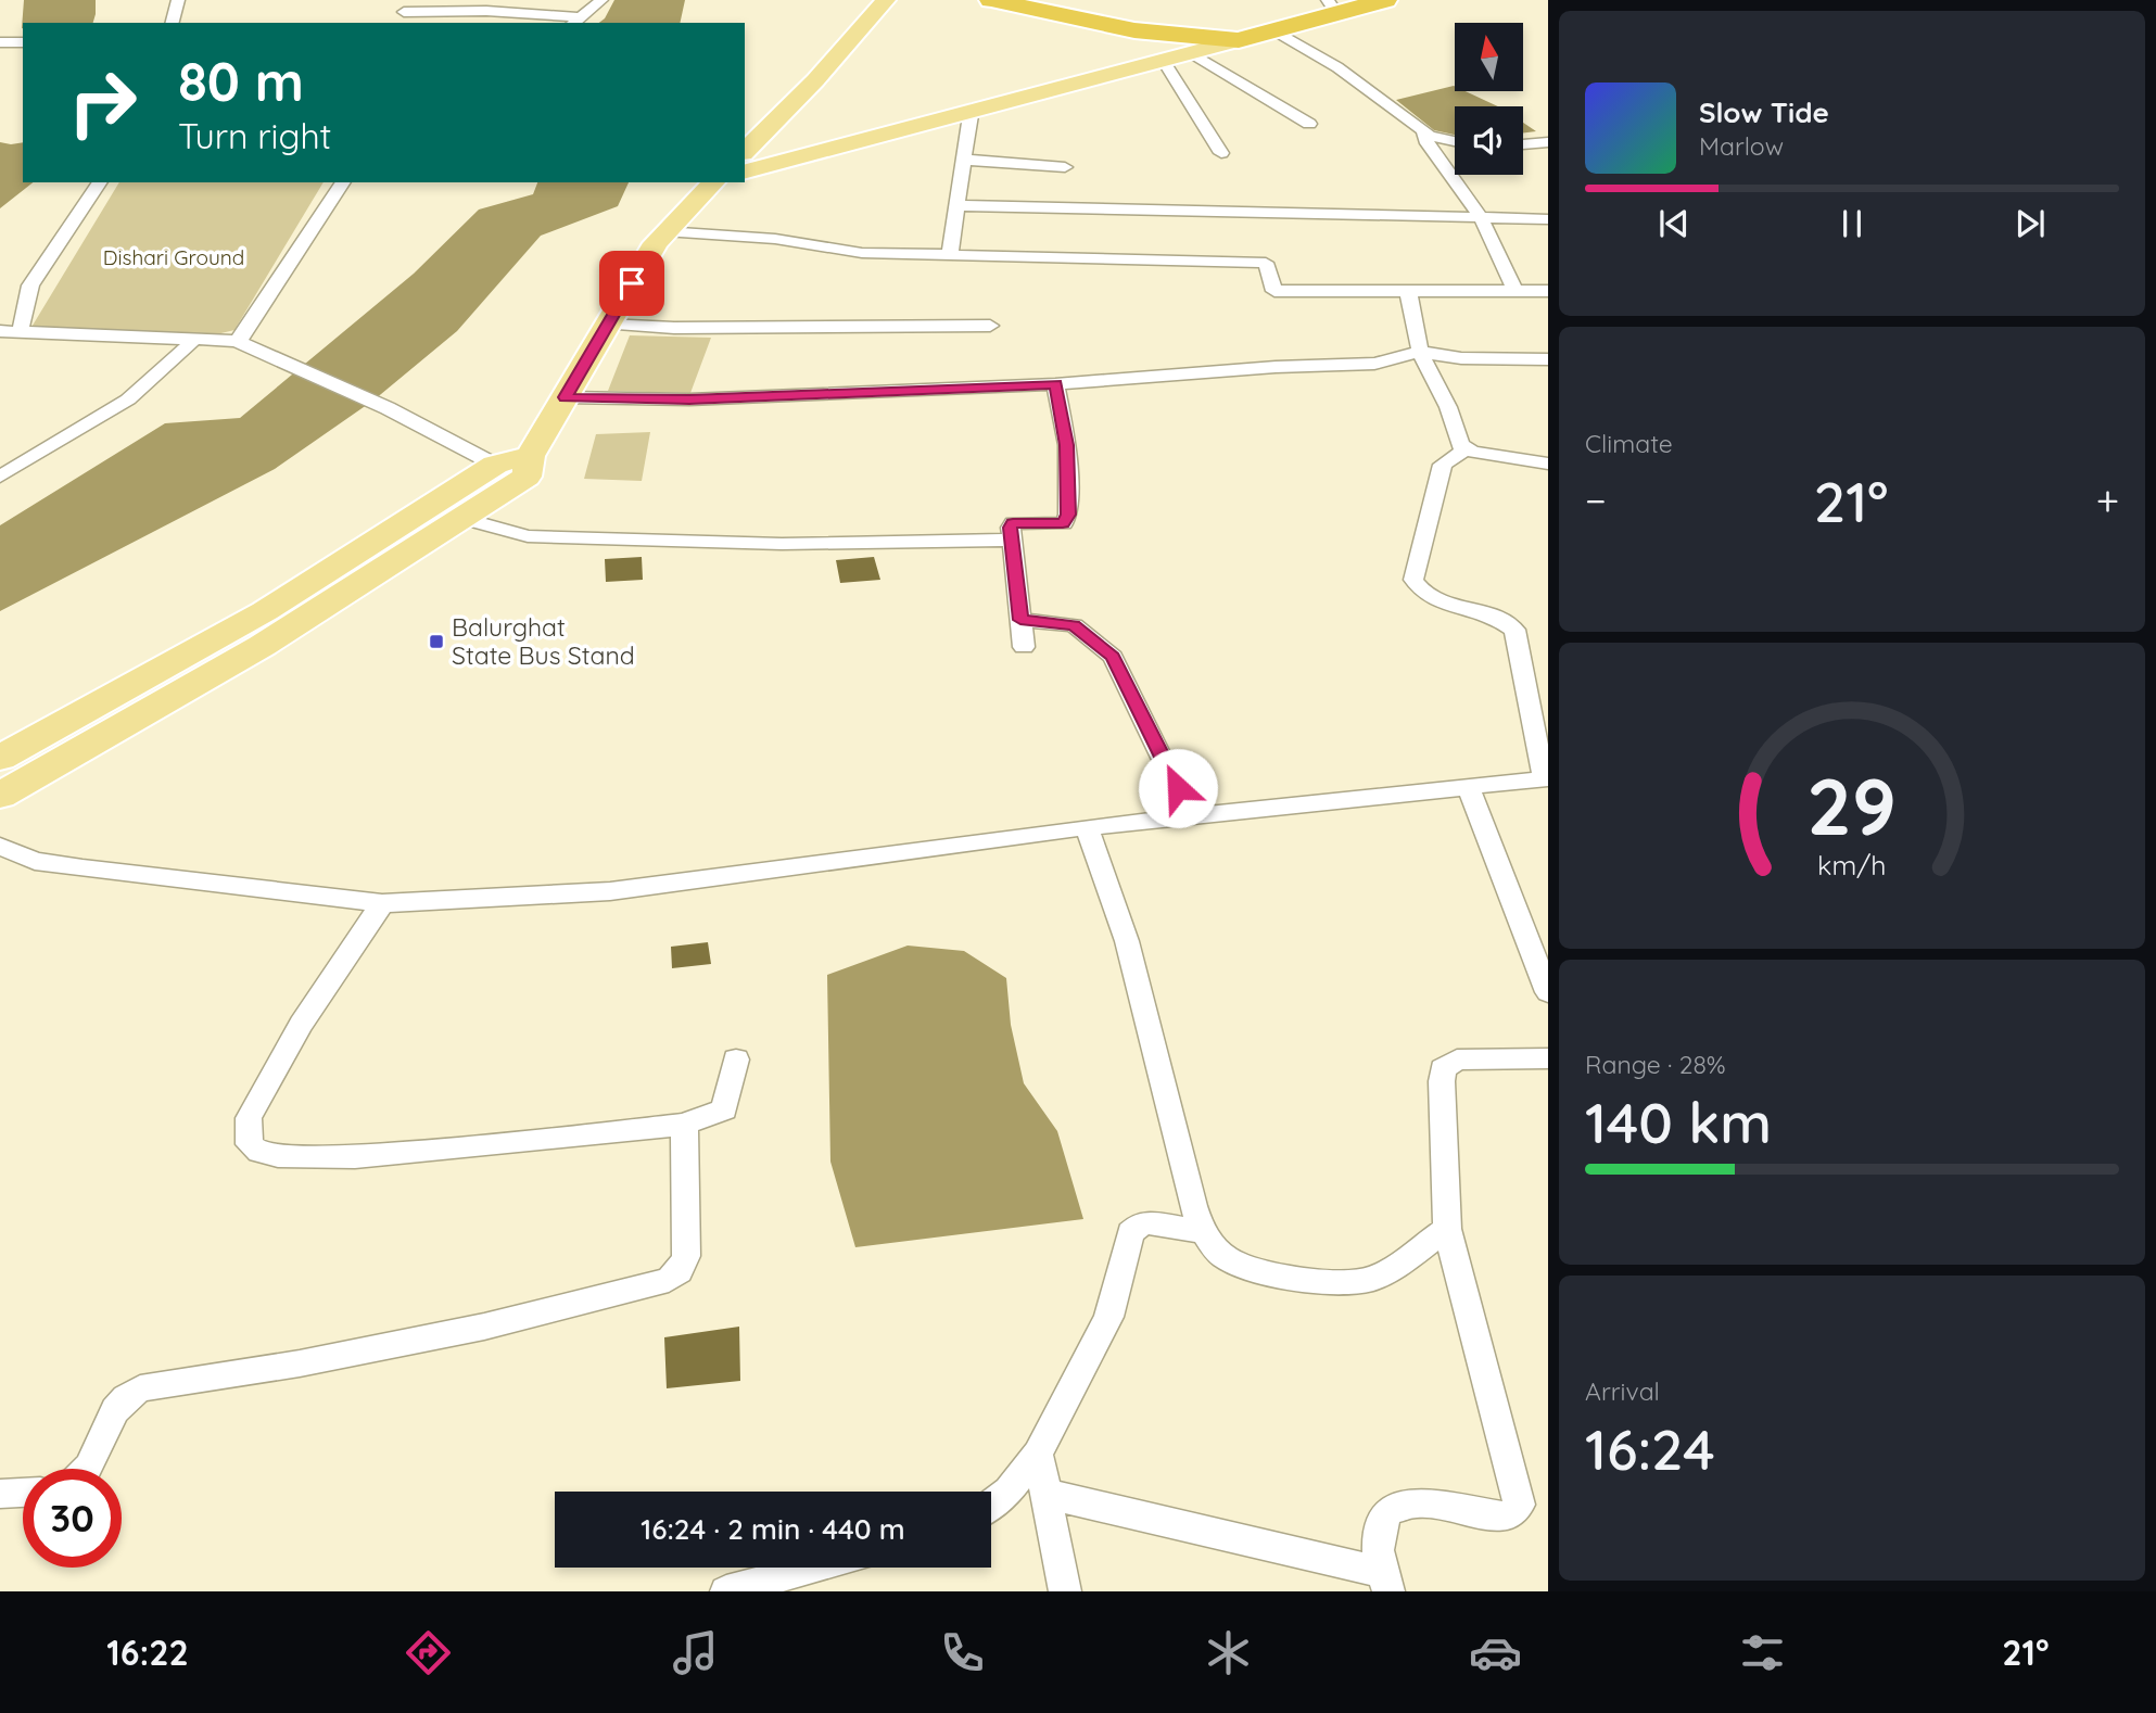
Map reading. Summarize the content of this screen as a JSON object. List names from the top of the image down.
{
  "parks": ["Dishari Ground"],
  "places": {
    "transit": ["Balurghat State Bus Stand"]
  },
  "north": "top",
  "page": {
    "turn": ["80 m", "Turn right"],
    "song": ["Slow Tide", "Marlow"],
    "tile": [
      "Climate",
      ["Range · 28%", "140 km"],
      ["Arrival", "16:24"]
    ],
    "heat": ["−", "21°", "+"],
    "limit": "30",
    "trip": "16:24 · 2 min · 440 m",
    "tabs": ["16:22", "21°"],
    "gauge": ["29", "km/h"]
  }
}
